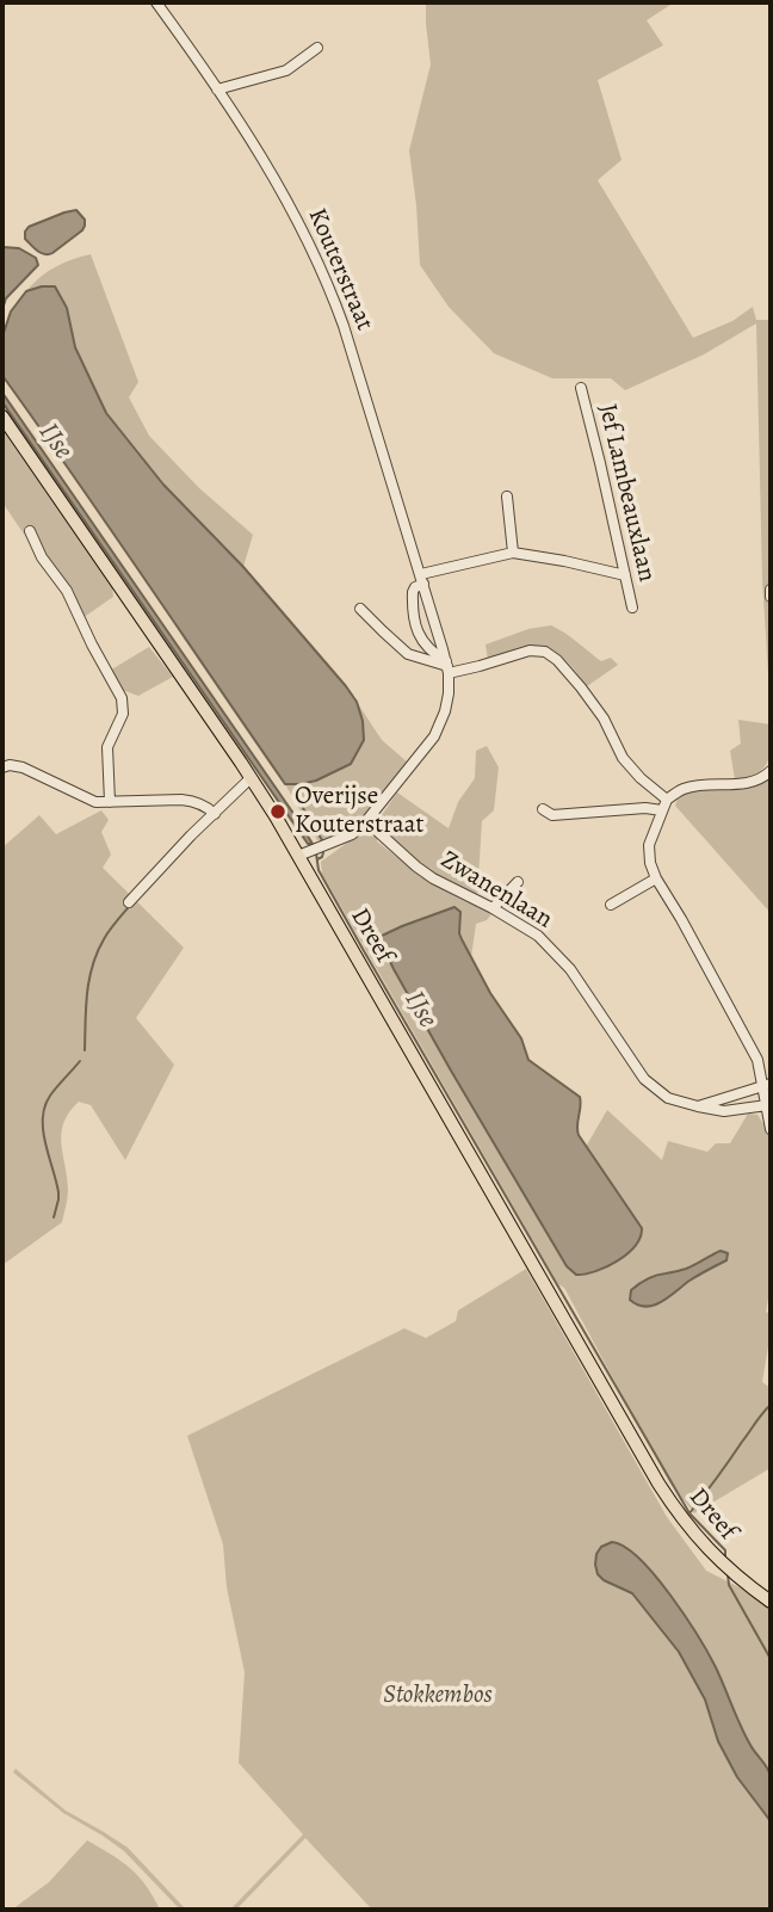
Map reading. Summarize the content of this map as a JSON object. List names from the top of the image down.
{
  "streets": {
    "main road": ["Dreef"],
    "street": ["Kouterstraat", "Jef Lambeauxlaan", "Zwanenlaan"]
  },
  "crossings": [
    ["Kouterstraat", "Zwanenlaan"],
    ["Kouterstraat", "Dreef"]
  ],
  "water": ["IJse"],
  "parks": ["Stokkembos"],
  "places": ["Overijse Kouterstraat"]
}
